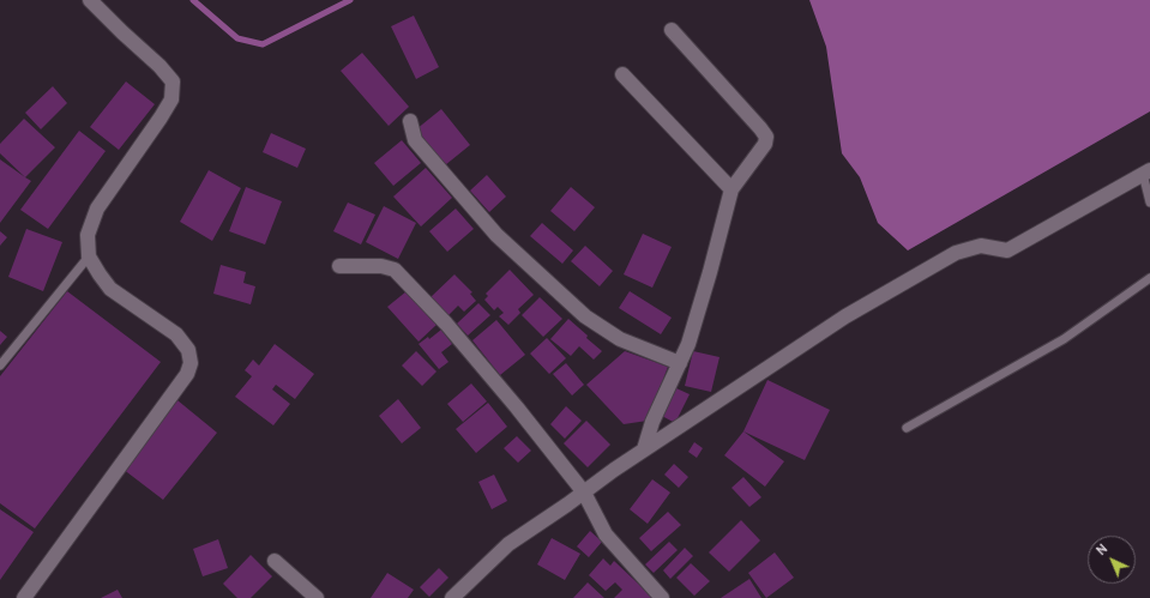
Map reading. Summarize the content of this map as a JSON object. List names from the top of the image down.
{
  "north": "top left"
}
